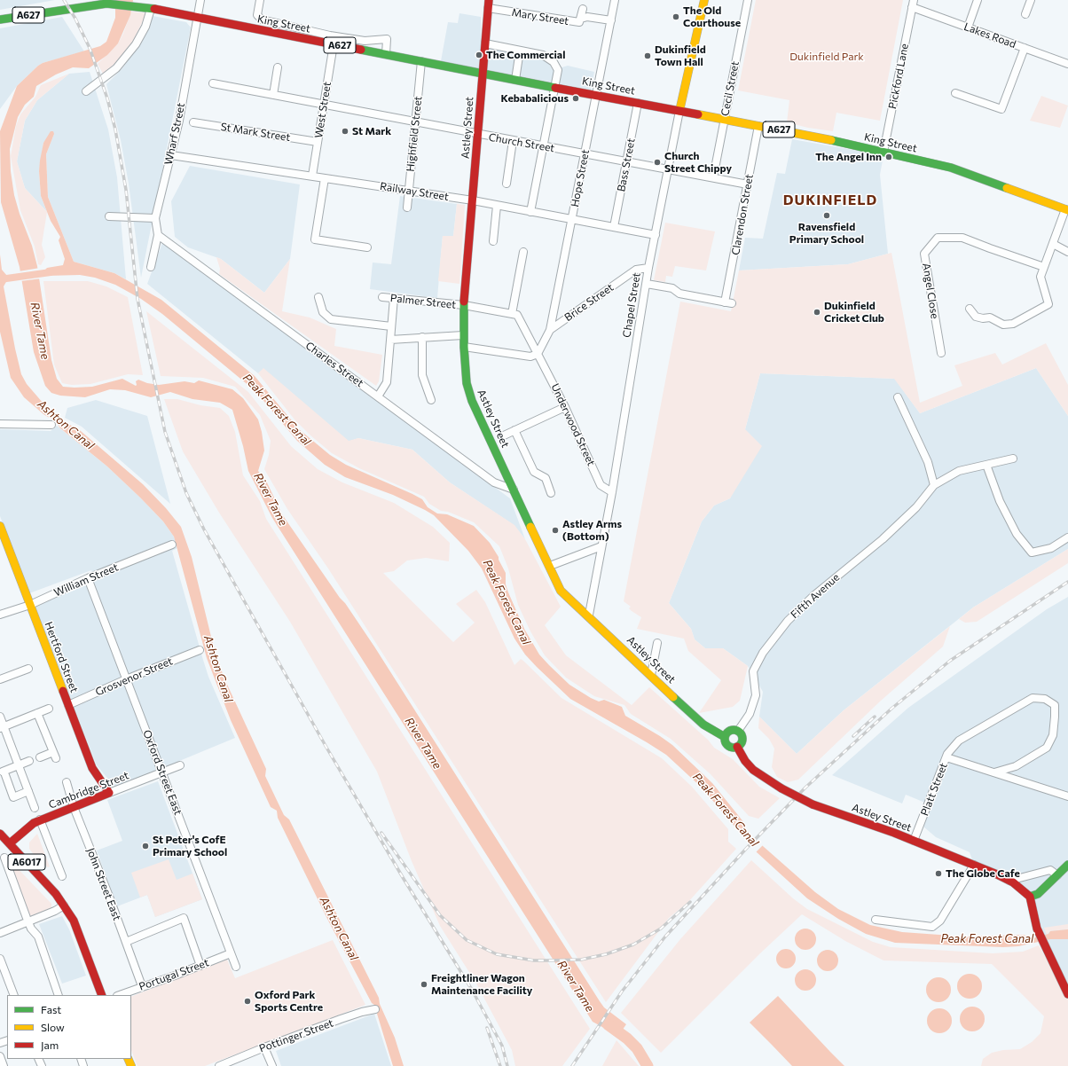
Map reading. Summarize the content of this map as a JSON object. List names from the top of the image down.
{
  "streets": {
    "main road": [
      "A627",
      "King Street",
      "Astley Street",
      "Chapel Street",
      "Hertford Street",
      "Cambridge Street",
      "A6017"
    ],
    "street": [
      "Mary Street",
      "Lakes Road",
      "Pickford Lane",
      "Cecil Street",
      "West Street",
      "St Mark Street",
      "Wharf Street",
      "Highfield Street",
      "Church Street",
      "Bass Street",
      "Hope Street",
      "Railway Street",
      "Clarendon Street",
      "Angel Close",
      "Palmer Street",
      "Brice Street",
      "Charles Street",
      "Underwood Street",
      "William Street",
      "Fifth Avenue",
      "Grosvenor Street",
      "Oxford Street East",
      "Platt Street",
      "John Street East",
      "Portugal Street",
      "Pottinger Street"
    ]
  },
  "crossings": [
    ["A627", "King Street"],
    ["Mary Street", "Astley Street"],
    ["King Street", "Pickford Lane"],
    ["King Street", "Cecil Street"],
    ["King Street", "West Street"],
    ["King Street", "Astley Street"],
    ["King Street", "Wharf Street"],
    ["King Street", "Highfield Street"],
    ["King Street", "Bass Street"],
    ["King Street", "Hope Street"],
    ["King Street", "Clarendon Street"],
    ["King Street", "Chapel Street"],
    ["Lakes Road", "Pickford Lane"],
    ["Cecil Street", "Church Street"],
    ["West Street", "St Mark Street"],
    ["West Street", "Church Street"],
    ["West Street", "Railway Street"],
    ["Astley Street", "Church Street"],
    ["Astley Street", "Railway Street"],
    ["Astley Street", "Palmer Street"],
    ["Astley Street", "Chapel Street"],
    ["Astley Street", "Charles Street"],
    ["Astley Street", "Fifth Avenue"],
    ["Astley Street", "Platt Street"],
    ["Wharf Street", "Railway Street"],
    ["Wharf Street", "Charles Street"],
    ["Highfield Street", "Church Street"],
    ["Highfield Street", "Railway Street"],
    ["Church Street", "Bass Street"],
    ["Church Street", "Hope Street"],
    ["Church Street", "Clarendon Street"],
    ["Church Street", "Chapel Street"],
    ["Bass Street", "Railway Street"],
    ["Hope Street", "Railway Street"],
    ["Hope Street", "Brice Street"],
    ["Hope Street", "Underwood Street"],
    ["Railway Street", "Chapel Street"],
    ["Clarendon Street", "Chapel Street"],
    ["Palmer Street", "Underwood Street"],
    ["Brice Street", "Chapel Street"],
    ["Chapel Street", "Underwood Street"],
    ["William Street", "Hertford Street"],
    ["William Street", "Oxford Street East"],
    ["Hertford Street", "Grosvenor Street"],
    ["Hertford Street", "Cambridge Street"],
    ["Grosvenor Street", "Oxford Street East"],
    ["Oxford Street East", "Cambridge Street"],
    ["Oxford Street East", "Portugal Street"],
    ["Cambridge Street", "A6017"],
    ["Cambridge Street", "John Street East"],
    ["John Street East", "Portugal Street"]
  ],
  "districts": ["DUKINFIELD"],
  "water": ["River Tame", "Peak Forest Canal", "Ashton Canal"],
  "parks": ["Dukinfield Park"],
  "places": [
    "The Old Courthouse",
    "The Commercial",
    "Dukinfield Town Hall",
    "Kebabalicious",
    "St Mark",
    "The Angel Inn",
    "Church Street Chippy",
    "Ravensfield Primary School",
    "Dukinfield Cricket Club",
    "Astley Arms (Bottom)",
    "St Peter's CofE Primary School",
    "The Globe Cafe",
    "Freightliner Wagon Maintenance Facility",
    "Oxford Park Sports Centre"
  ],
  "legend": ["Fast", "Slow", "Jam"]
}
